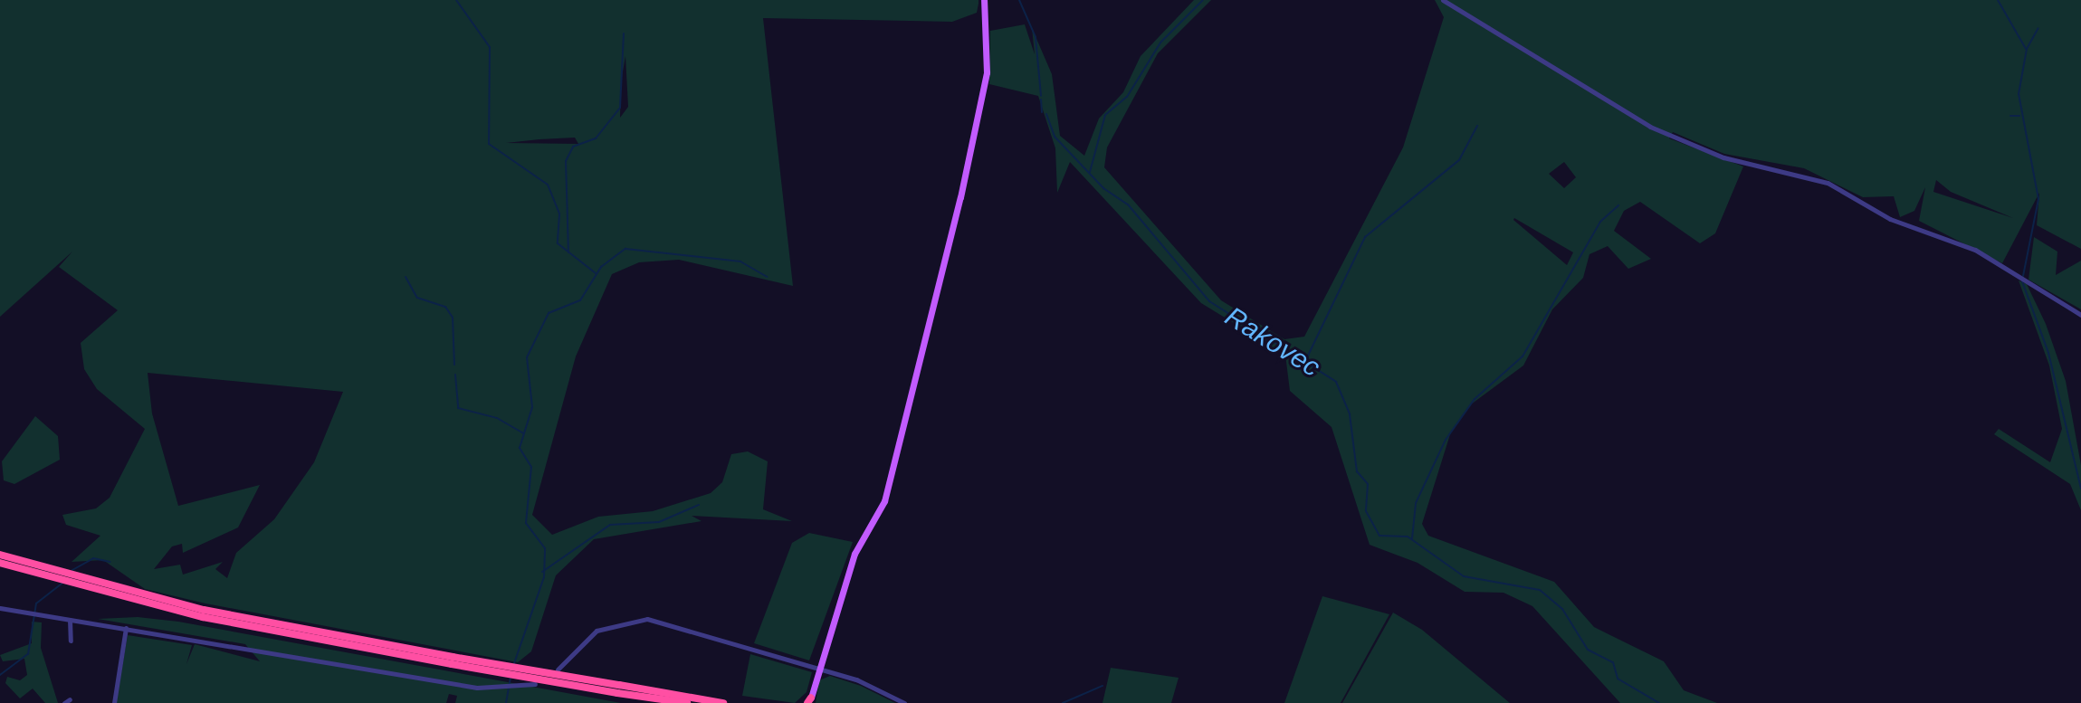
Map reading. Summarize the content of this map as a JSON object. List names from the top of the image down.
{
  "water": ["Rakovec"]
}
